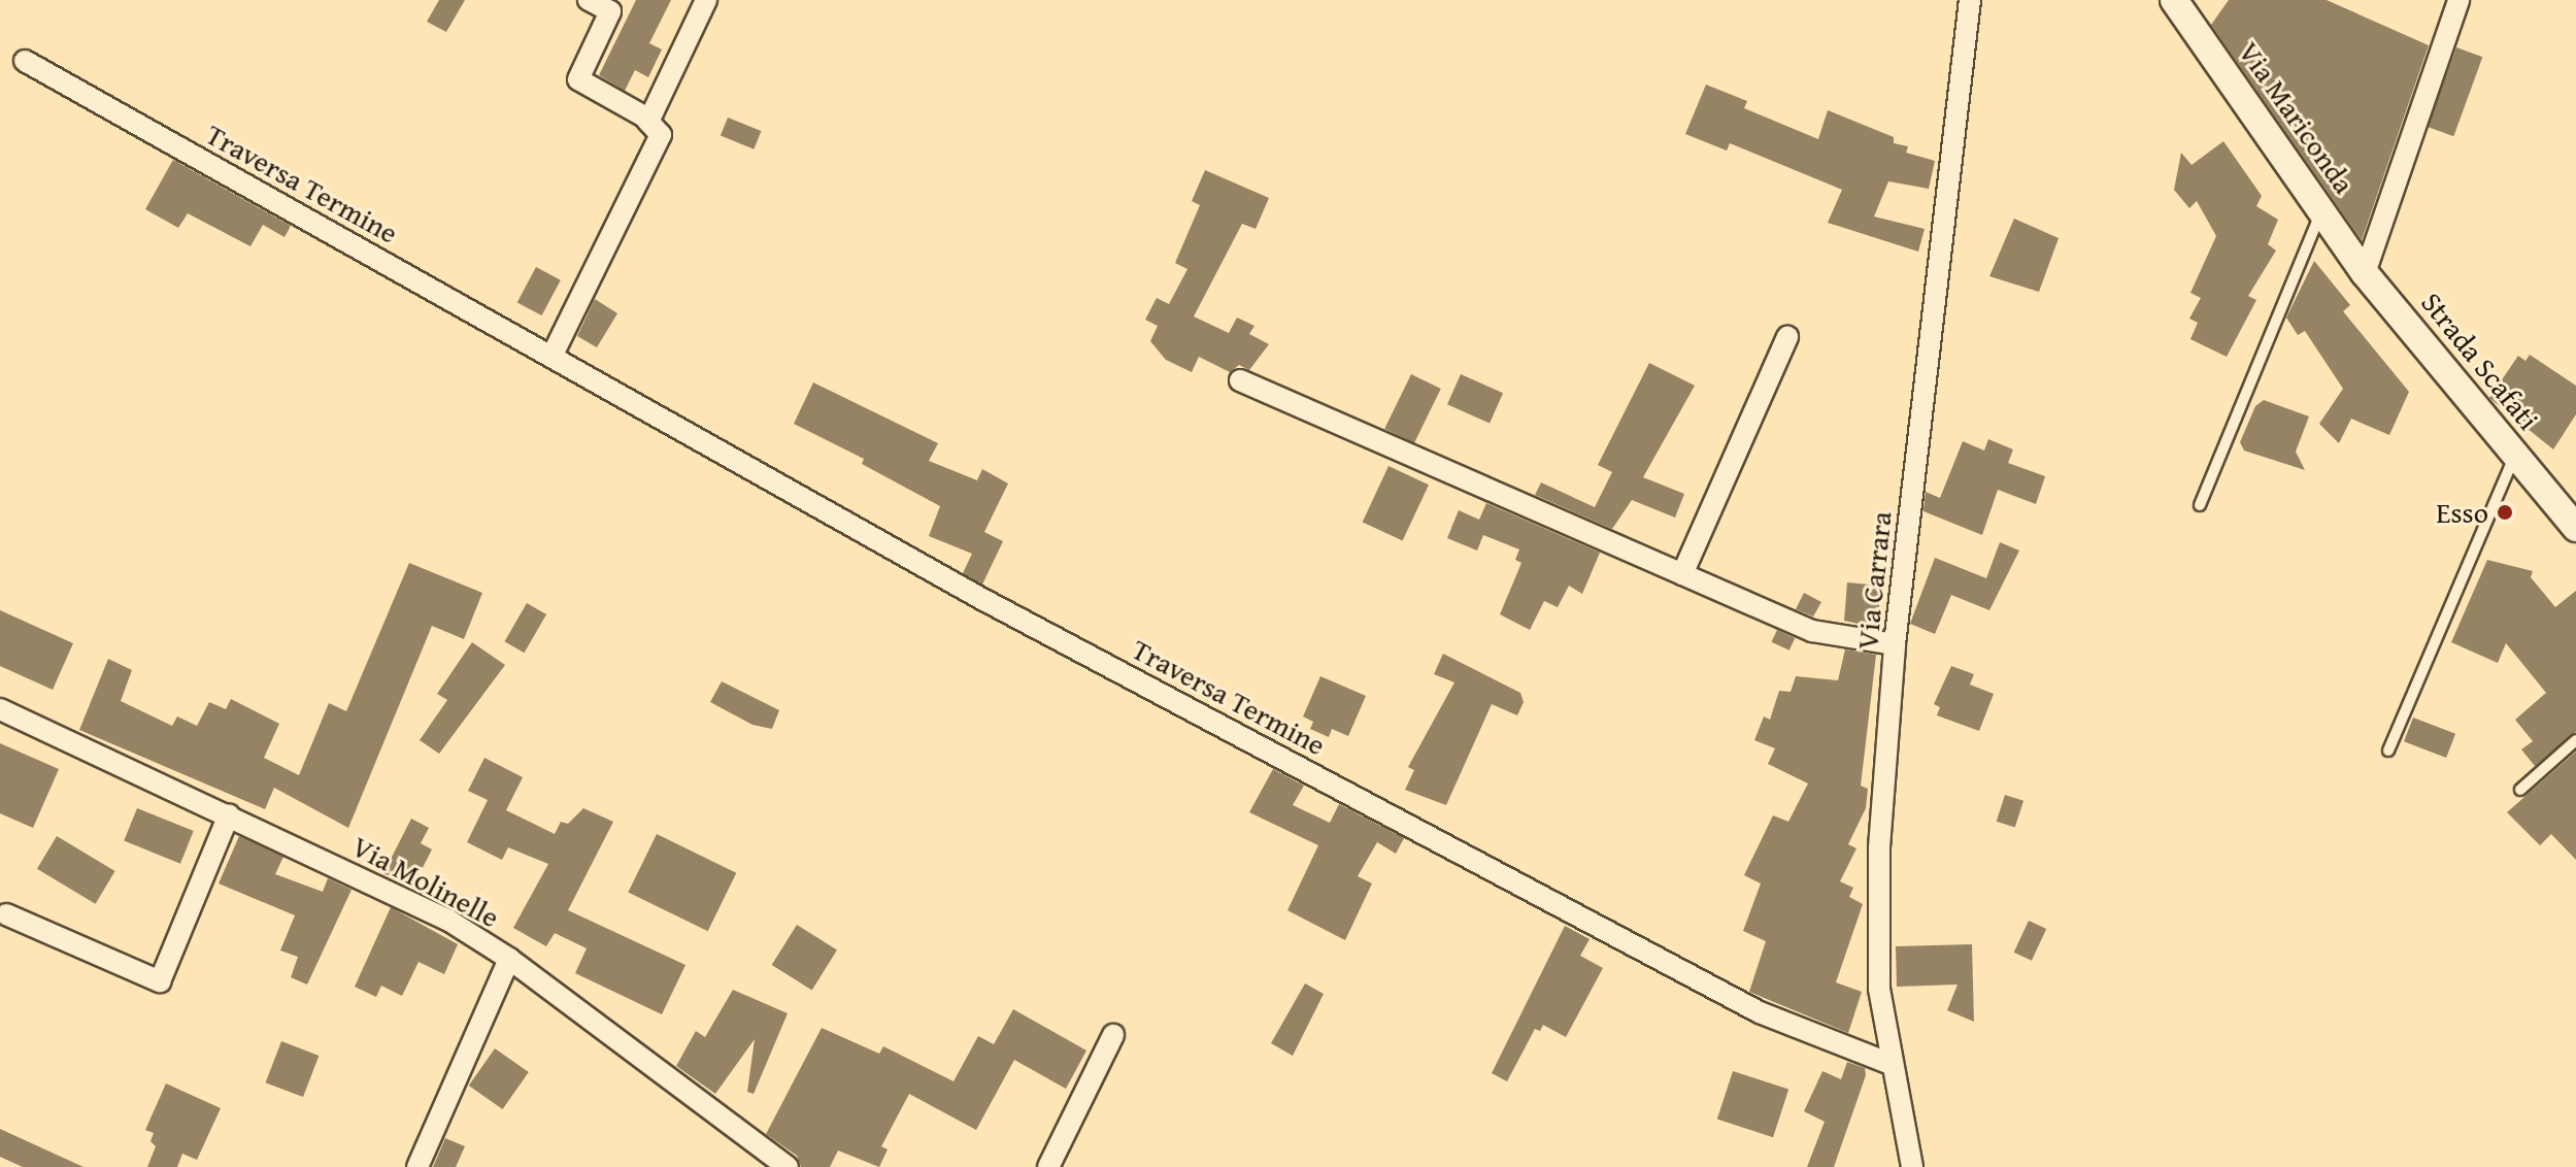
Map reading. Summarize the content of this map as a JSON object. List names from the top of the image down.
{
  "streets": {
    "street": [
      "Via Mariconda",
      "Traversa Termine",
      "Strada Scafati",
      "Via Carrara",
      "Via Molinelle"
    ]
  },
  "crossings": [
    ["Via Mariconda", "Strada Scafati"],
    ["Traversa Termine", "Via Carrara"]
  ],
  "places": ["Esso"]
}
